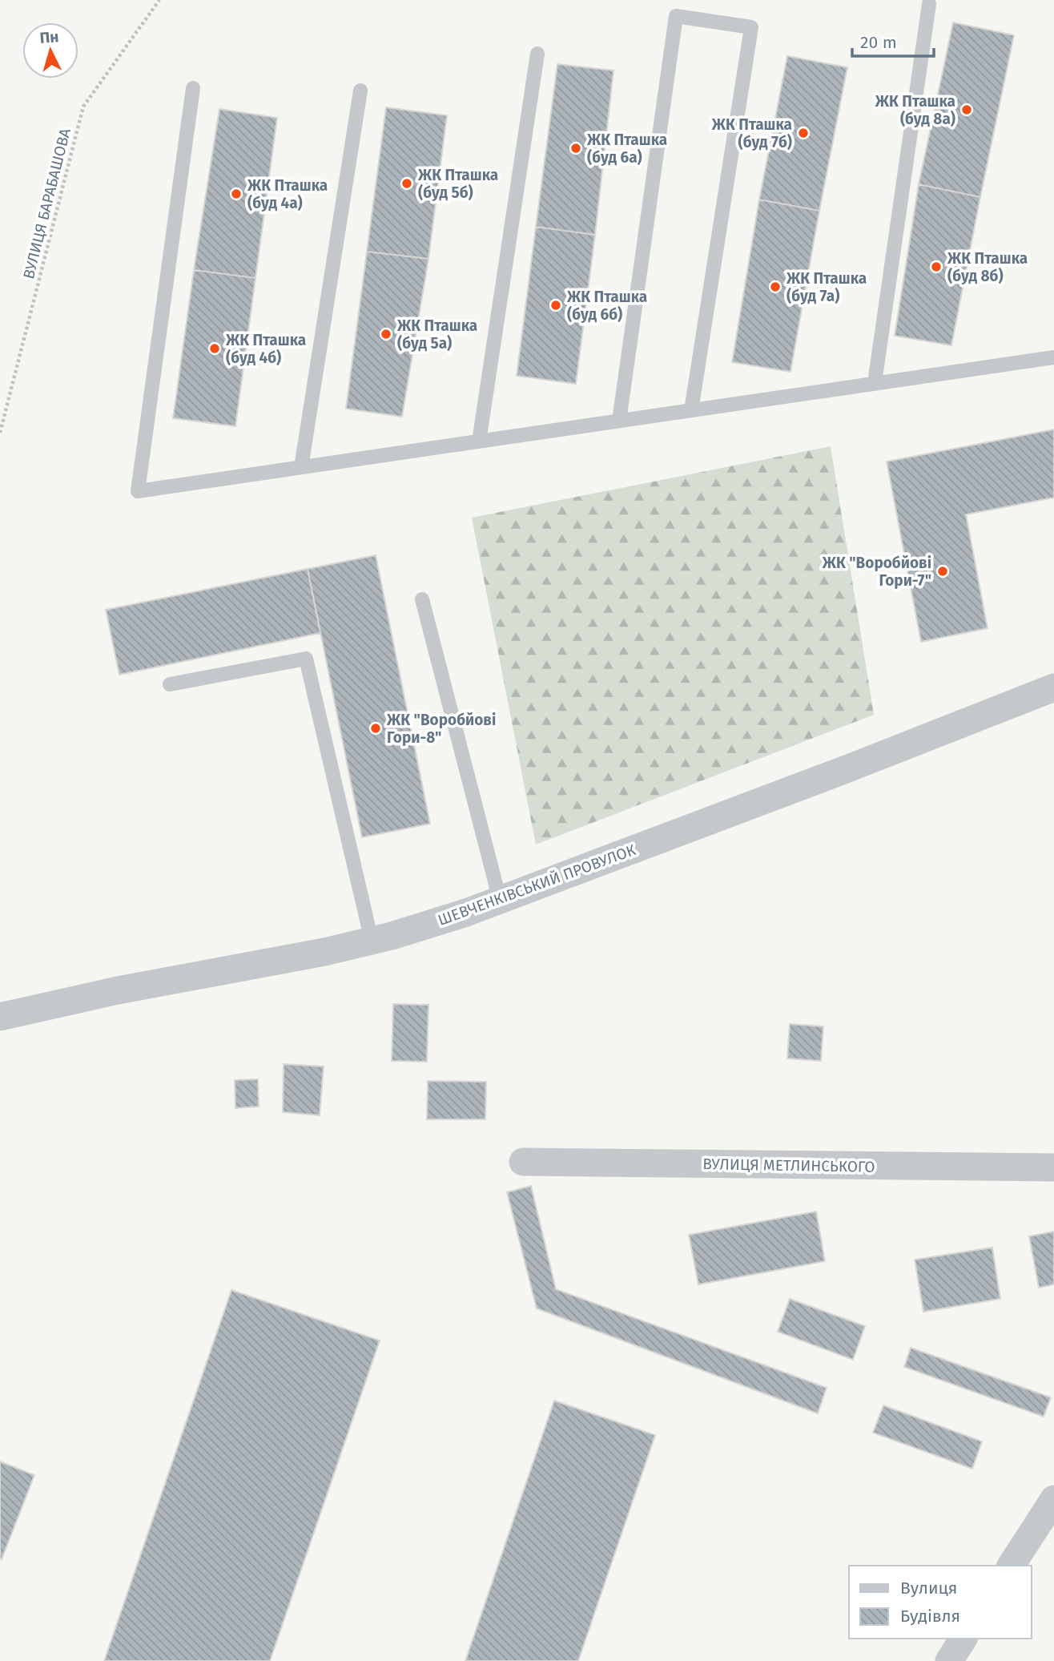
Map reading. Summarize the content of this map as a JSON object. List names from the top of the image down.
{
  "streets": {
    "street": ["ШЕВЧЕНКІВСЬКИЙ ПРОВУЛОК", "ВУЛИЦЯ МЕТЛИНСЬКОГО"],
    "path": ["ВУЛИЦЯ БАРАБАШОВА"]
  },
  "places": [
    "ЖК Пташка (буд 8а)",
    "ЖК Пташка (буд 7б)",
    "ЖК Пташка (буд 6а)",
    "ЖК Пташка (буд 5б)",
    "ЖК Пташка (буд 4а)",
    "ЖК Пташка (буд 8б)",
    "ЖК Пташка (буд 7а)",
    "ЖК Пташка (буд 6б)",
    "ЖК Пташка (буд 5а)",
    "ЖК Пташка (буд 4б)",
    "ЖК \"Воробйові Гори-7\"",
    "ЖК \"Воробйові Гори-8\""
  ],
  "legend": ["Вулиця", "Будівля"],
  "scale_bar": "20 m",
  "north": "top"
}
